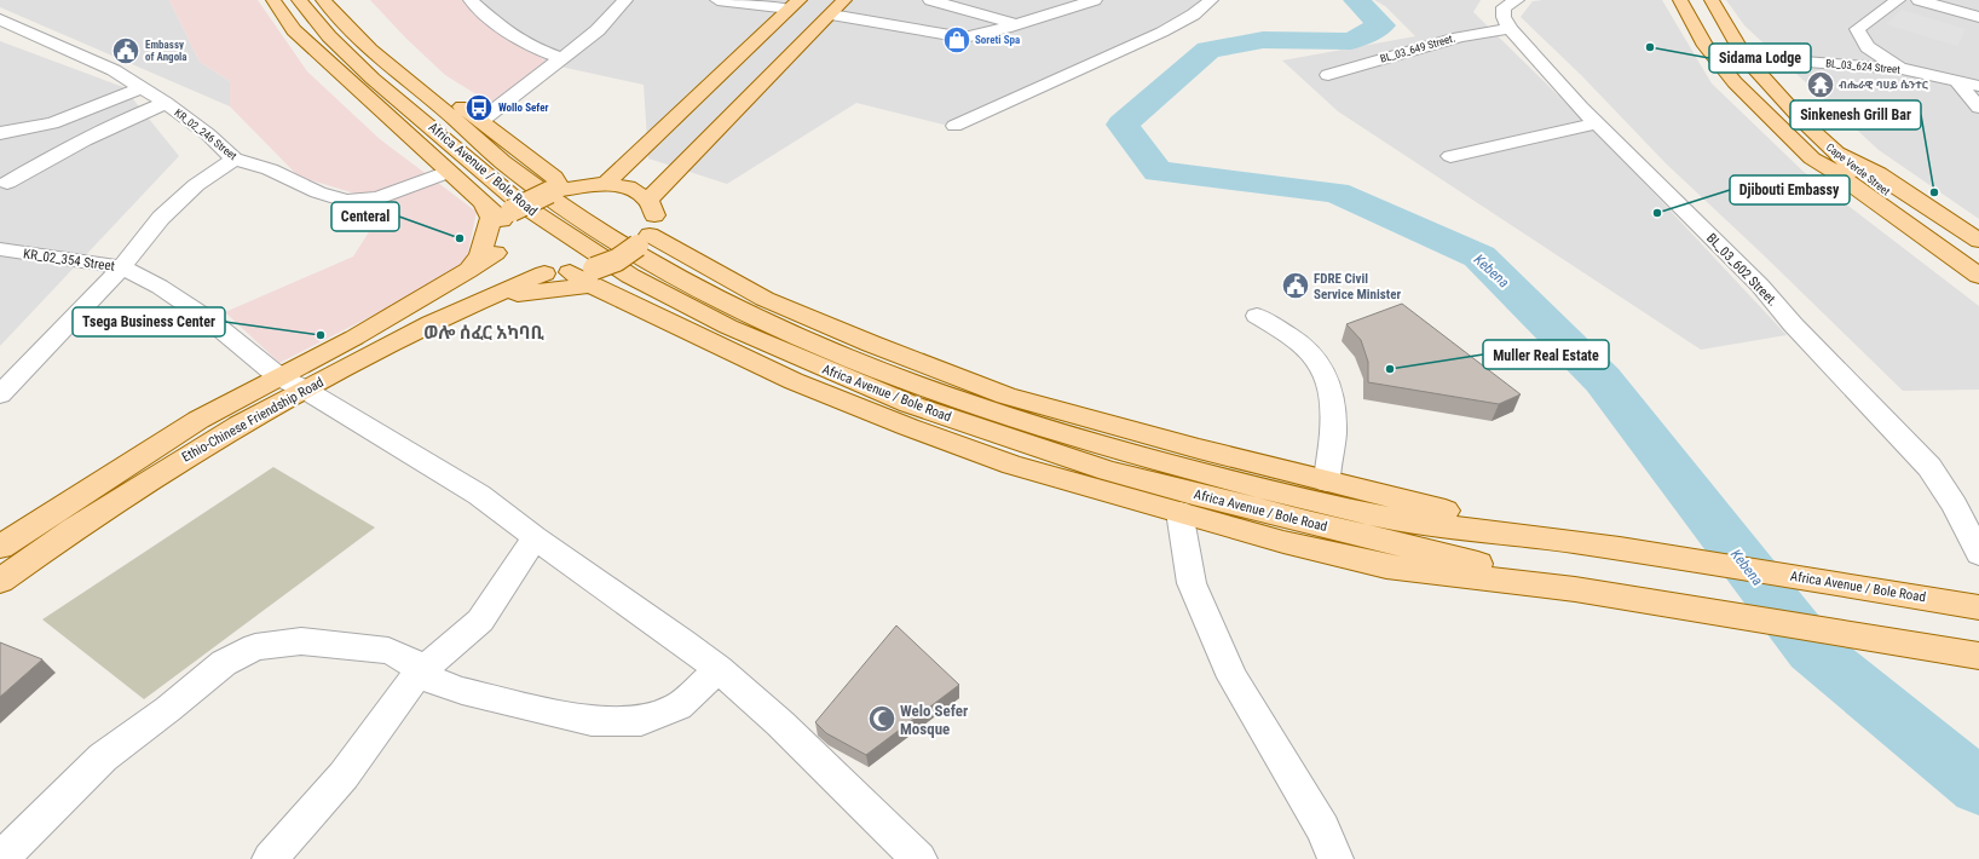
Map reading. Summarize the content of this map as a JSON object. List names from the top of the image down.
{
  "streets": {
    "main road": ["Africa Avenue / Bole Road", "Cape Verde Street", "Ethio-Chinese Friendship Road"],
    "street": [
      "BL_03_649 Street.",
      "BL_03_624 Street",
      "KR_02_246 Street",
      "KR_02_354 Street",
      "BL_03_602 Street."
    ]
  },
  "crossings": [
    ["BL_03_649 Street.", "BL_03_602 Street."],
    ["BL_03_624 Street", "Cape Verde Street"],
    ["KR_02_246 Street", "Africa Avenue / Bole Road"],
    ["Africa Avenue / Bole Road", "Ethio-Chinese Friendship Road"],
    ["KR_02_354 Street", "Ethio-Chinese Friendship Road"]
  ],
  "districts": ["ወሎ ሰፈር አካባቢ"],
  "water": ["Kebena"],
  "places": {
    "shop": ["Soreti Spa"],
    "other": [
      "Sidama Lodge",
      "Sinkenesh Grill Bar",
      "Djibouti Embassy",
      "Centeral",
      "Tsega Business Center",
      "Muller Real Estate"
    ],
    "public building": ["Embassy of Angola", "FDRE Civil Service Minister"],
    "temple": ["ብሔራዊ ባሀይ ሴንተር"],
    "bus stop": ["Wollo Sefer"],
    "mosque": ["Welo Sefer Mosque"]
  }
}
